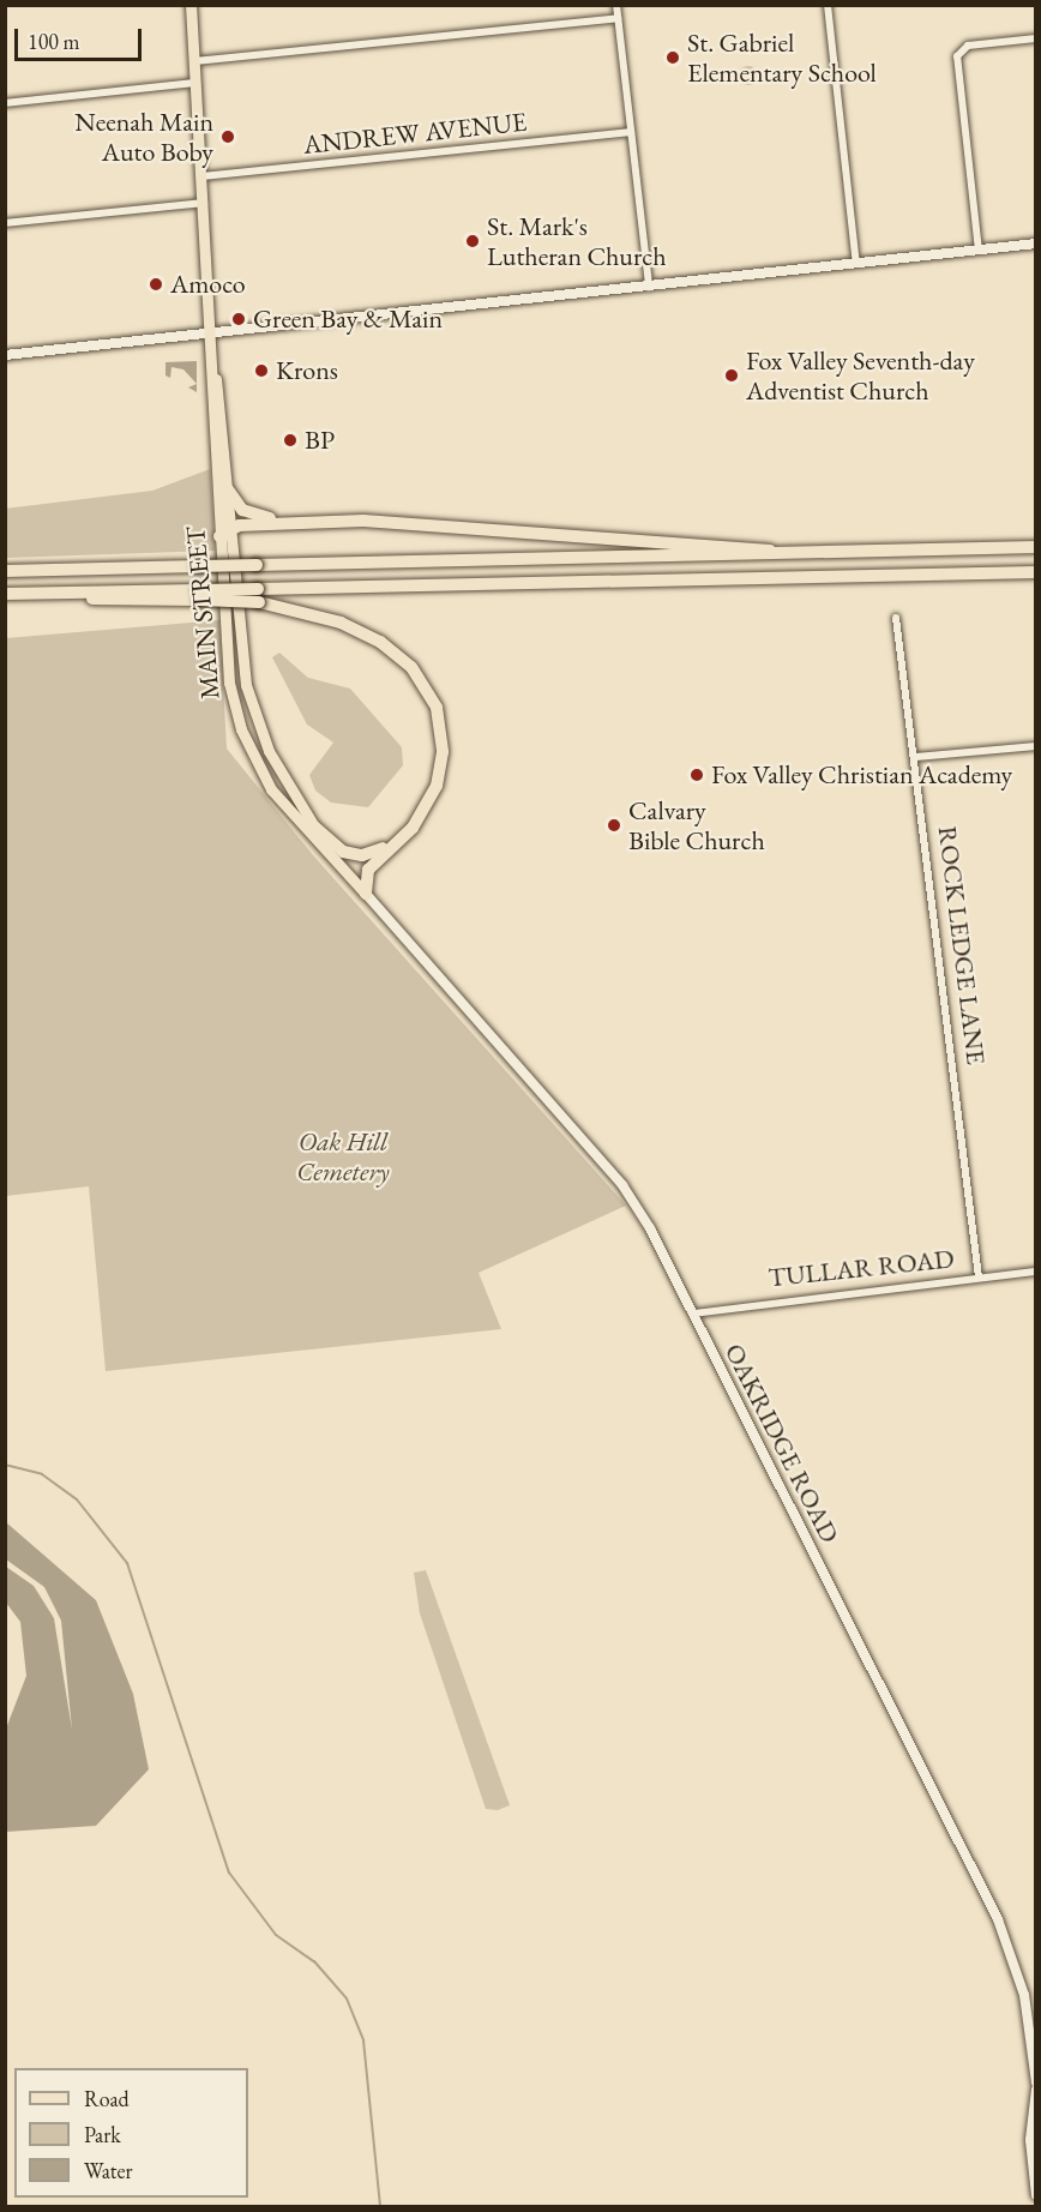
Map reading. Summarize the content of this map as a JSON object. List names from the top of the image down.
{
  "streets": {
    "main road": ["MAIN STREET"],
    "street": [
      "ANDREW AVENUE",
      "ROCK LEDGE LANE",
      "TULLAR ROAD",
      "OAKRIDGE ROAD"
    ]
  },
  "crossings": [
    ["ANDREW AVENUE", "MAIN STREET"],
    ["MAIN STREET", "OAKRIDGE ROAD"],
    ["ROCK LEDGE LANE", "TULLAR ROAD"],
    ["TULLAR ROAD", "OAKRIDGE ROAD"]
  ],
  "parks": ["Oak Hill Cemetery"],
  "places": [
    "St. Gabriel Elementary School",
    "Neenah Main Auto Boby",
    "St. Mark's Lutheran Church",
    "Amoco",
    "Green Bay & Main",
    "Krons",
    "Fox Valley Seventh-day Adventist Church",
    "BP",
    "Fox Valley Christian Academy",
    "Calvary Bible Church"
  ],
  "legend": ["Road", "Park", "Water"],
  "scale_bar": "100 m"
}
